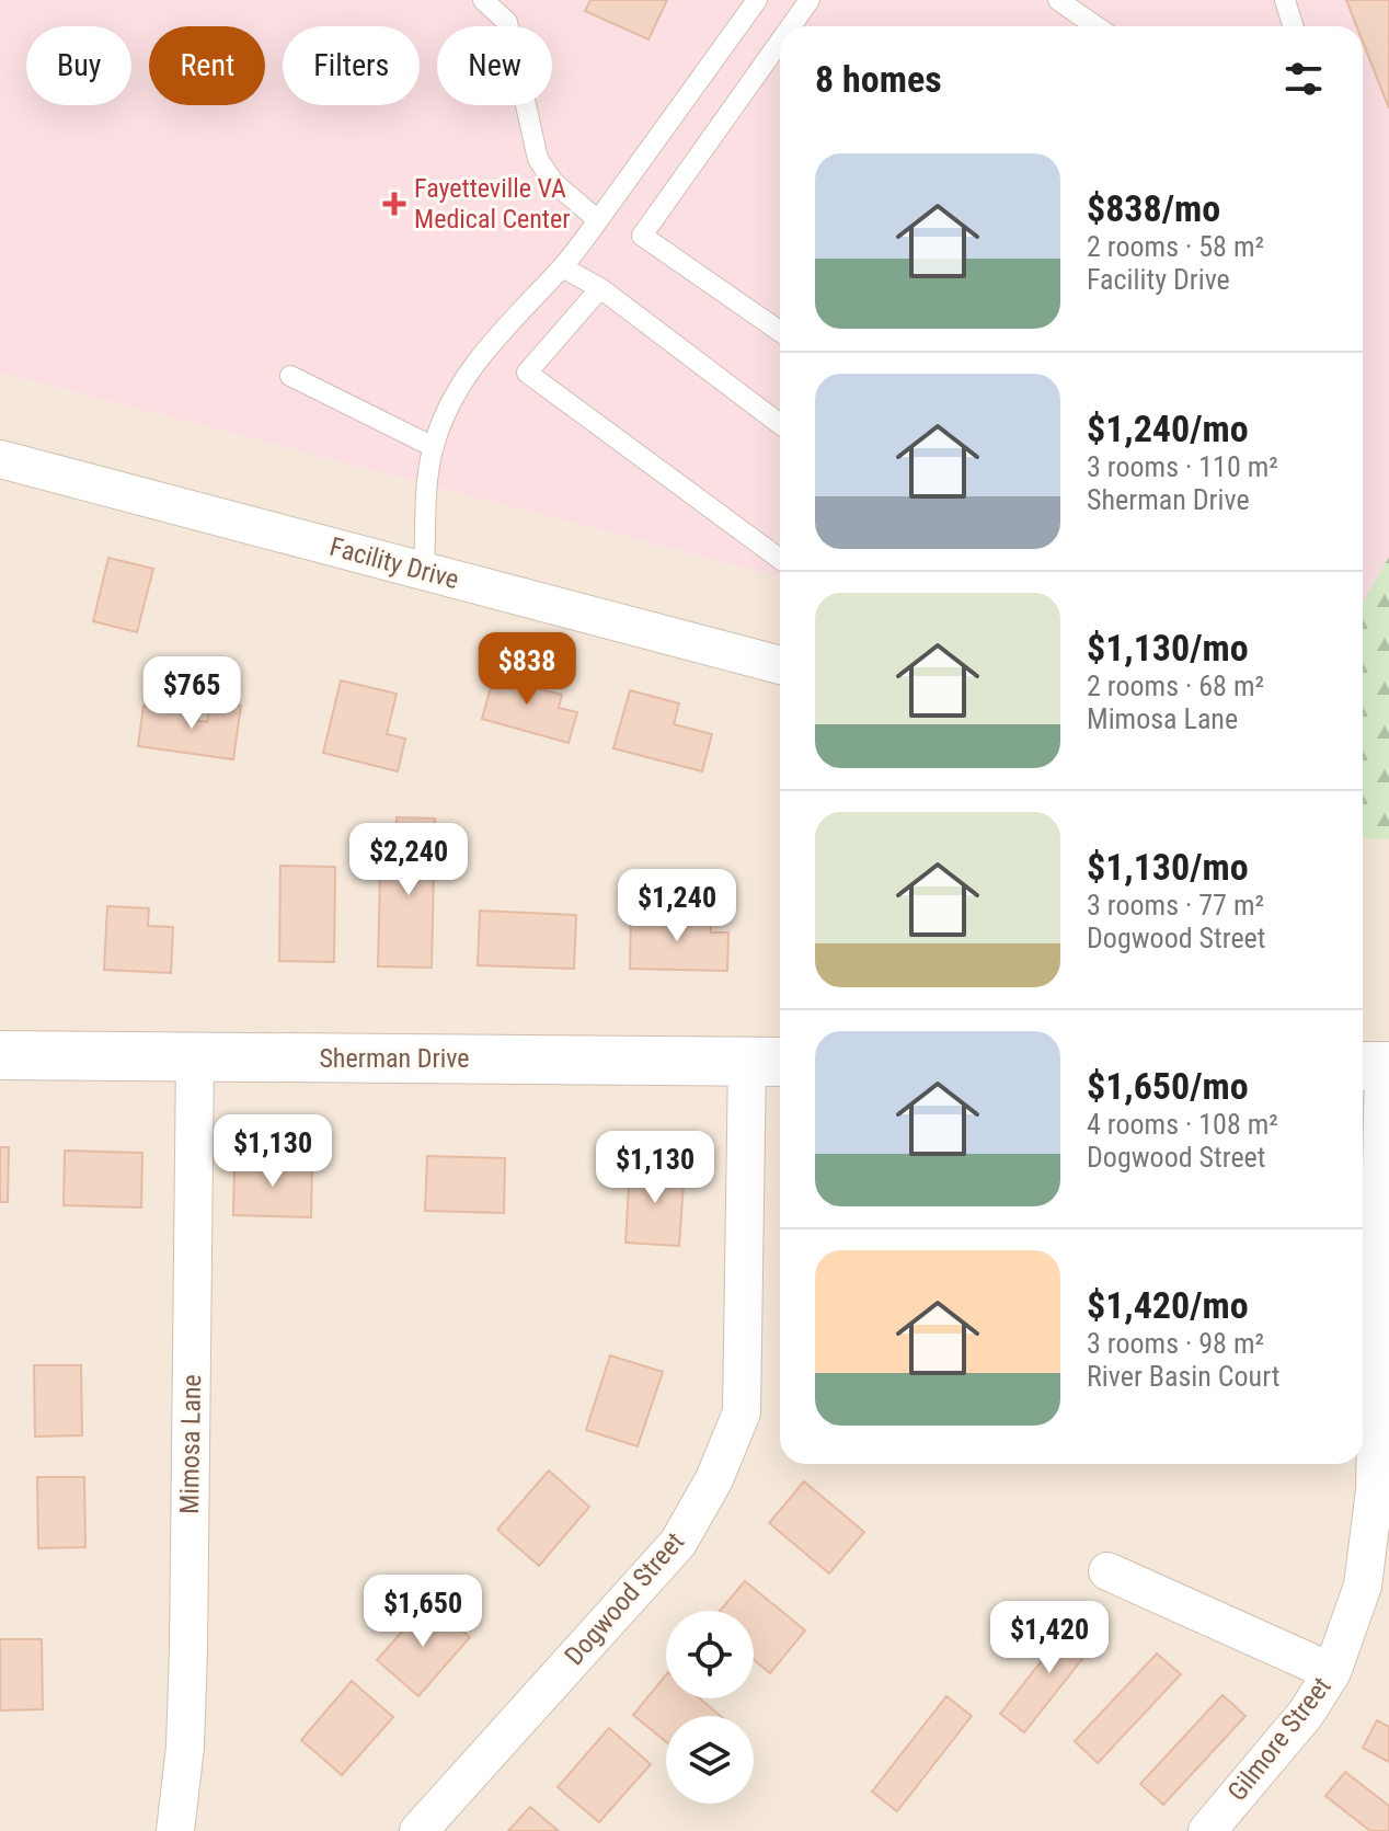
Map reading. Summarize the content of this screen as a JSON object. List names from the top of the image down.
{
  "streets": {
    "street": [
      "Facility Drive",
      "Sherman Drive",
      "Mimosa Lane",
      "Dogwood Street",
      "Gilmore Street"
    ]
  },
  "crossings": [
    ["Sherman Drive", "Mimosa Lane"],
    ["Sherman Drive", "Dogwood Street"]
  ],
  "places": {
    "health": ["Fayetteville VA Medical Center"]
  },
  "page": {
    "chip": [
      "Buy",
      "Rent",
      "Filters",
      "New"
    ],
    "heading": "8 homes",
    "list": [
      {
        "name": "$838/mo",
        "note": "2 rooms · 58 m² · Facility Drive"
      },
      {
        "name": "$1,240/mo",
        "note": "3 rooms · 110 m² · Sherman Drive"
      },
      {
        "name": "$1,130/mo",
        "note": "2 rooms · 68 m² · Mimosa Lane"
      },
      {
        "name": "$1,130/mo",
        "note": "3 rooms · 77 m² · Dogwood Street"
      },
      {
        "name": "$1,650/mo",
        "note": "4 rooms · 108 m² · Dogwood Street"
      },
      {
        "name": "$1,420/mo",
        "note": "3 rooms · 98 m² · River Basin Court"
      }
    ],
    "price": [
      "$838",
      "$765",
      "$2,240",
      "$1,240",
      "$1,130",
      "$1,130",
      "$1,650",
      "$1,420"
    ]
  }
}
